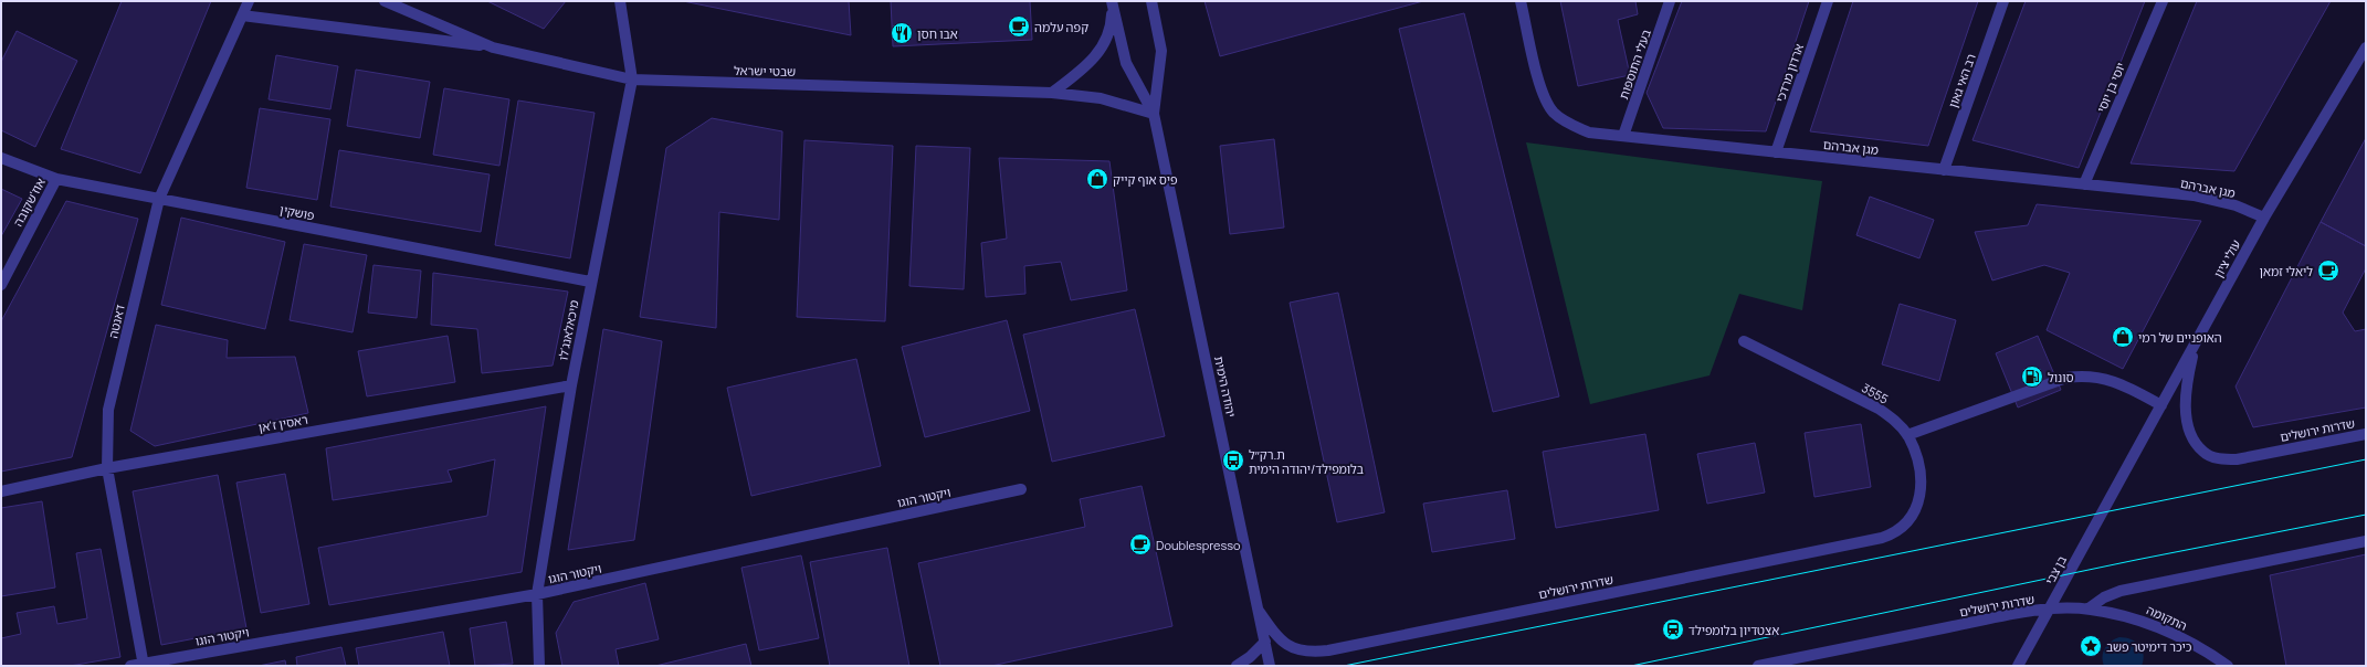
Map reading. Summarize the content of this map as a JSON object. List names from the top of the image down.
{
  "streets": {
    "street": [
      "בעלי התוספות",
      "שבטי ישראל",
      "ארדון מרדכי",
      "רב האי גאון",
      "יוסי בן יוסי",
      "מגן אברהם",
      "אוז'שקובה",
      "פושקין",
      "עולי ציון",
      "דאנטה",
      "מיכאלאנג'לו",
      "יהודה הימית",
      "3555",
      "ראסין ז'אן",
      "שדרות ירושלים",
      "ויקטור הוגו",
      "בן צבי",
      "התקומה"
    ]
  },
  "crossings": [
    ["בעלי התוספות", "מגן אברהם"],
    ["שבטי ישראל", "מיכאלאנג'לו"],
    ["שבטי ישראל", "יהודה הימית"],
    ["ארדון מרדכי", "מגן אברהם"],
    ["רב האי גאון", "מגן אברהם"],
    ["יוסי בן יוסי", "מגן אברהם"],
    ["מגן אברהם", "עולי ציון"],
    ["אוז'שקובה", "פושקין"],
    ["פושקין", "דאנטה"],
    ["פושקין", "מיכאלאנג'לו"],
    ["עולי ציון", "שדרות ירושלים"],
    ["עולי ציון", "בן צבי"],
    ["דאנטה", "ראסין ז'אן"],
    ["דאנטה", "ויקטור הוגו"],
    ["מיכאלאנג'לו", "ראסין ז'אן"],
    ["מיכאלאנג'לו", "ויקטור הוגו"],
    ["יהודה הימית", "שדרות ירושלים"],
    ["3555", "שדרות ירושלים"],
    ["שדרות ירושלים", "בן צבי"],
    ["שדרות ירושלים", "התקומה"]
  ],
  "places": {
    "cafe": ["קפה עלמה", "ליאלי זמאן", "Doublespresso"],
    "restaurant": ["אבו חסן"],
    "shop": ["פיס אוף קייק", "האופניים של רמי"],
    "fuel station": ["סונול"],
    "bus stop": ["ת.רק״ל בלומפילד/יהודה הימית"],
    "station": ["אצטדיון בלומפילד"],
    "place": ["כיכר דימיטר פשב"]
  }
}
